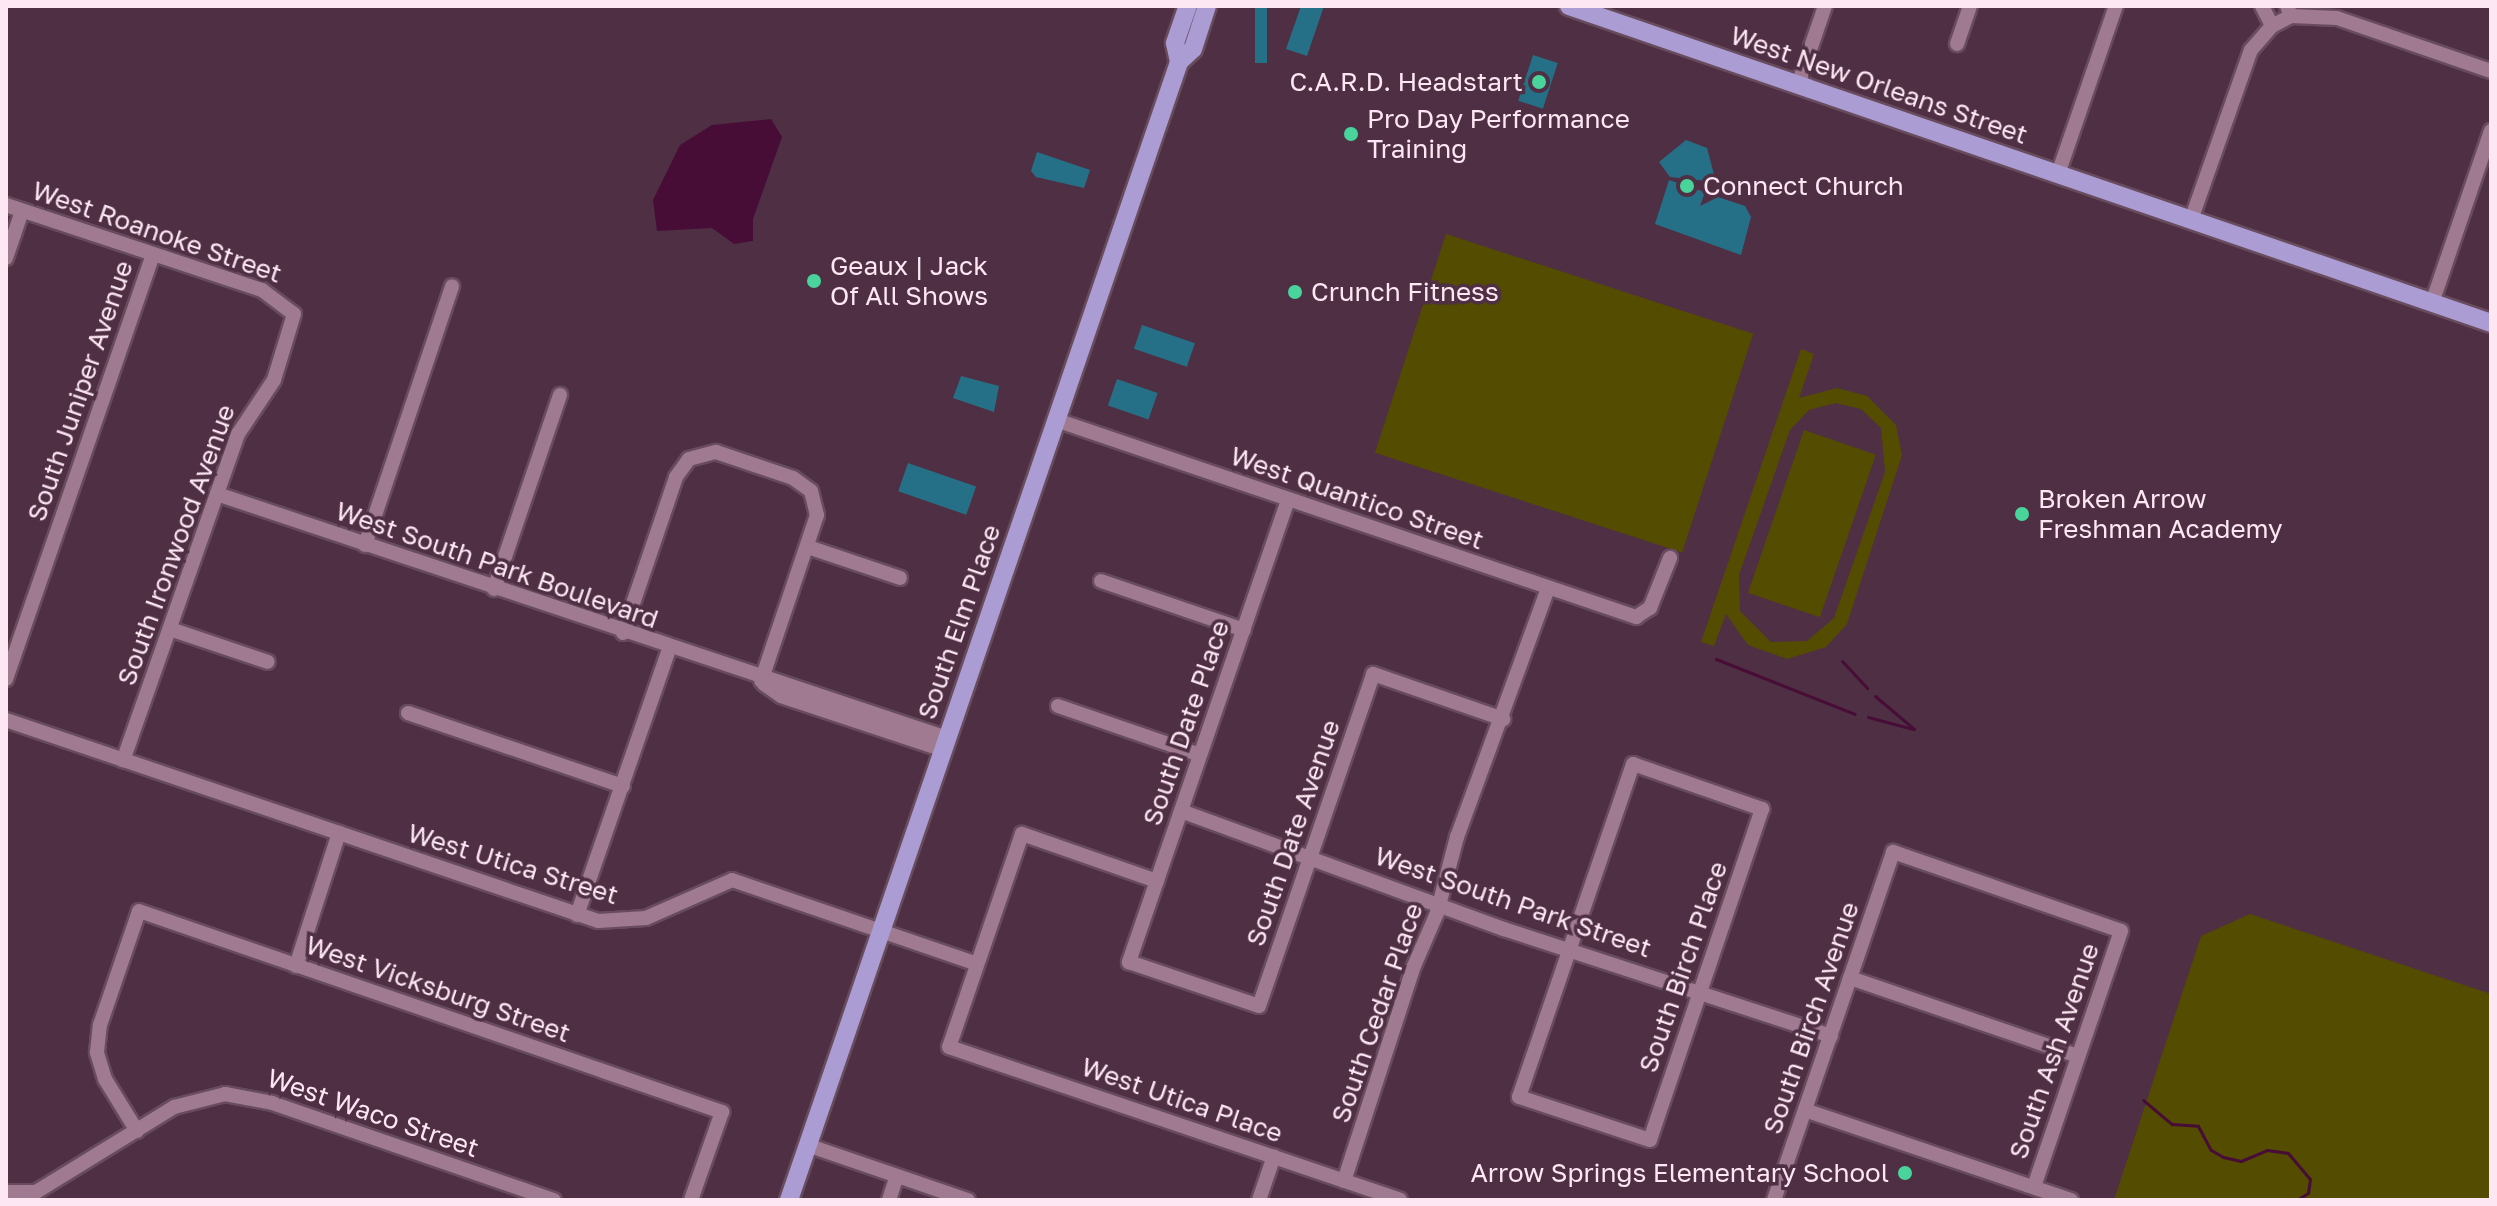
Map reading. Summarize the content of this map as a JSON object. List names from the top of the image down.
{
  "streets": {
    "main road": ["West New Orleans Street", "South Elm Place"],
    "street": [
      "West Roanoke Street",
      "South Juniper Avenue",
      "West Quantico Street",
      "South Ironwood Avenue",
      "West South Park Boulevard",
      "South Date Place",
      "South Date Avenue",
      "West Utica Street",
      "West South Park Street",
      "South Birch Place",
      "West Vicksburg Street",
      "South Cedar Place",
      "South Birch Avenue",
      "South Ash Avenue",
      "West Utica Place",
      "West Waco Street"
    ]
  },
  "crossings": [
    ["West Roanoke Street", "South Juniper Avenue"],
    ["West Roanoke Street", "South Ironwood Avenue"],
    ["West Quantico Street", "South Elm Place"],
    ["West Quantico Street", "South Date Place"],
    ["West Quantico Street", "South Cedar Place"],
    ["South Ironwood Avenue", "West South Park Boulevard"],
    ["South Ironwood Avenue", "West Utica Street"],
    ["West South Park Boulevard", "South Elm Place"],
    ["South Elm Place", "West Utica Street"],
    ["South Date Place", "South Date Avenue"],
    ["South Date Place", "West South Park Street"],
    ["South Date Avenue", "West South Park Street"],
    ["South Date Avenue", "South Cedar Place"],
    ["West Utica Street", "West Utica Place"],
    ["West South Park Street", "South Birch Place"],
    ["West South Park Street", "South Cedar Place"],
    ["West South Park Street", "South Birch Avenue"],
    ["West Vicksburg Street", "West Waco Street"],
    ["South Cedar Place", "West Utica Place"],
    ["South Birch Avenue", "South Ash Avenue"]
  ],
  "places": [
    "C.A.R.D. Headstart",
    "Pro Day Performance Training",
    "Connect Church",
    "Geaux | Jack Of All Shows",
    "Crunch Fitness",
    "Broken Arrow Freshman Academy",
    "Arrow Springs Elementary School"
  ]
}
